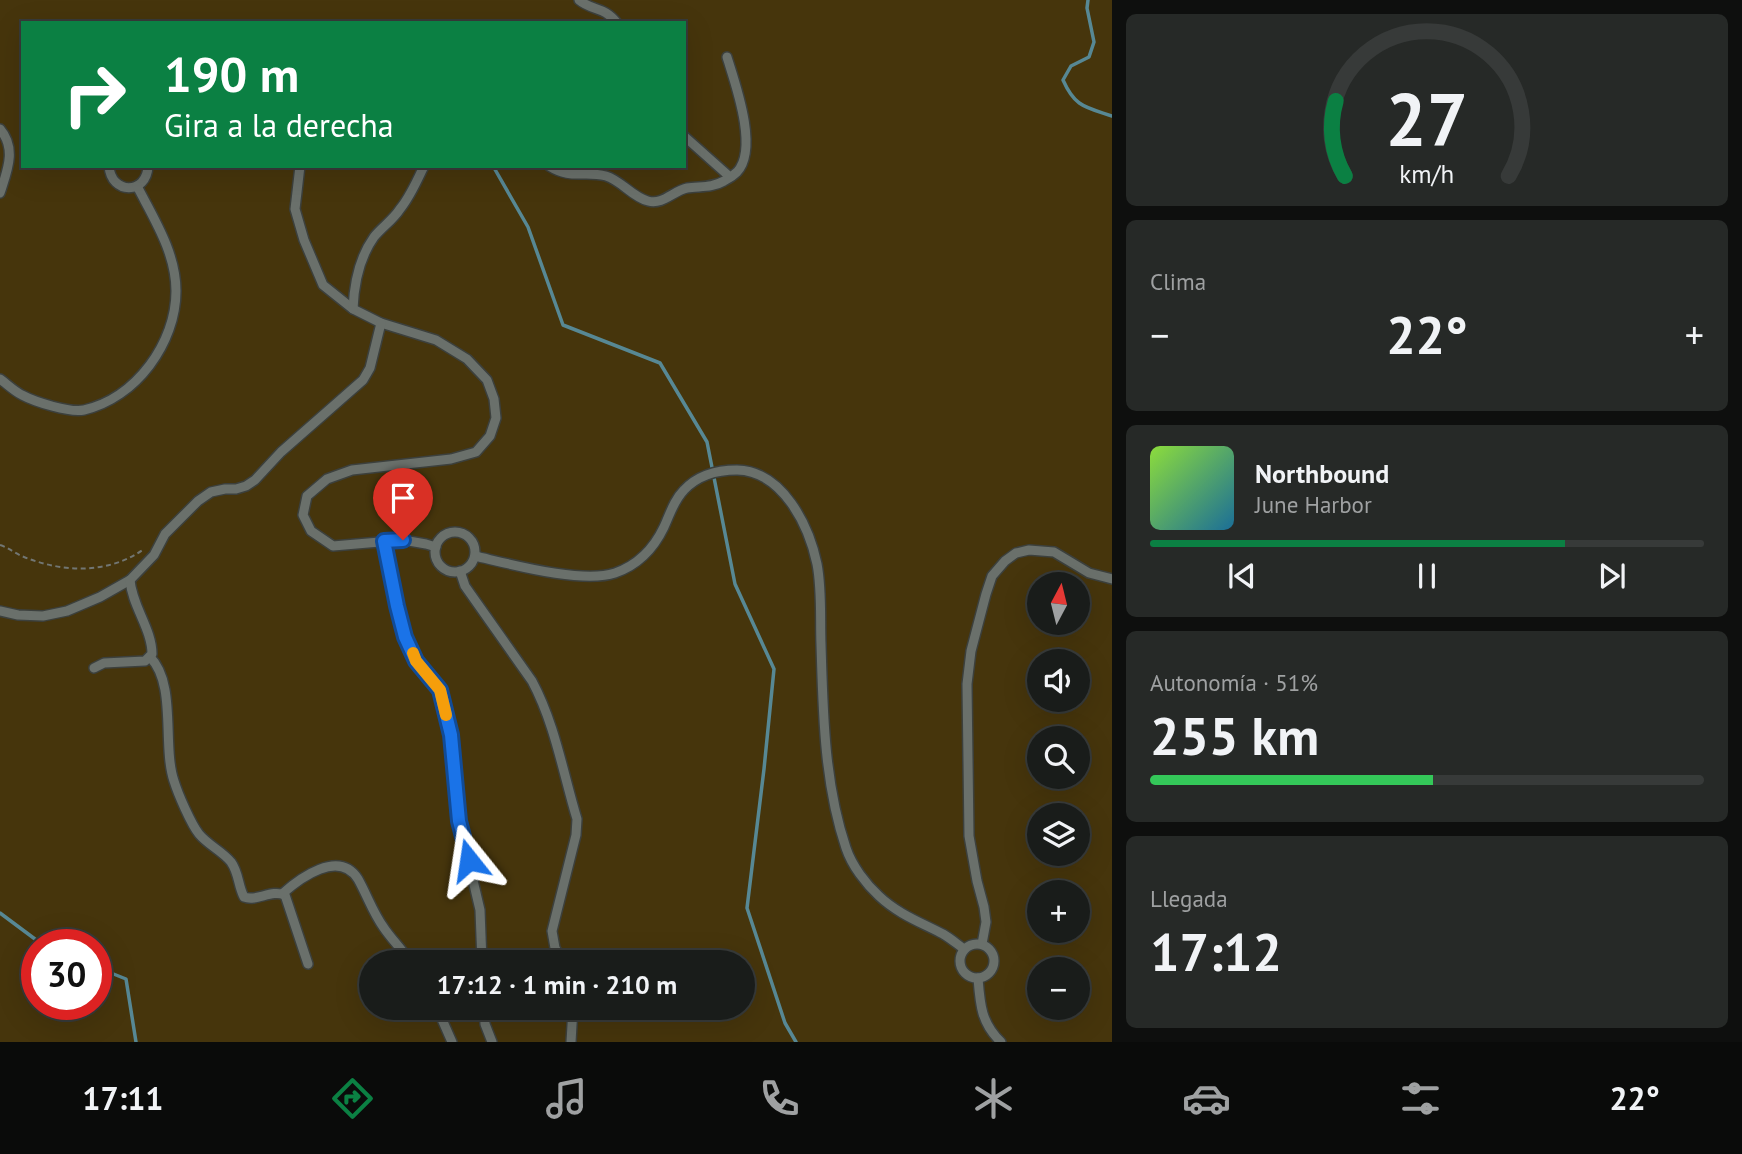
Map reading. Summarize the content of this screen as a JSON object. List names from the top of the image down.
{
  "north": "top",
  "page": {
    "turn": ["190 m", "Gira a la derecha"],
    "tile": [
      "Clima",
      ["Autonomía · 51%", "255 km"],
      ["Llegada", "17:12"]
    ],
    "heat": ["−", "22°", "+"],
    "song": ["Northbound", "June Harbor"],
    "map_buttons": ["+", "−"],
    "limit": "30",
    "trip": "17:12 · 1 min · 210 m",
    "tabs": ["17:11", "22°"],
    "gauge": ["27", "km/h"]
  }
}
